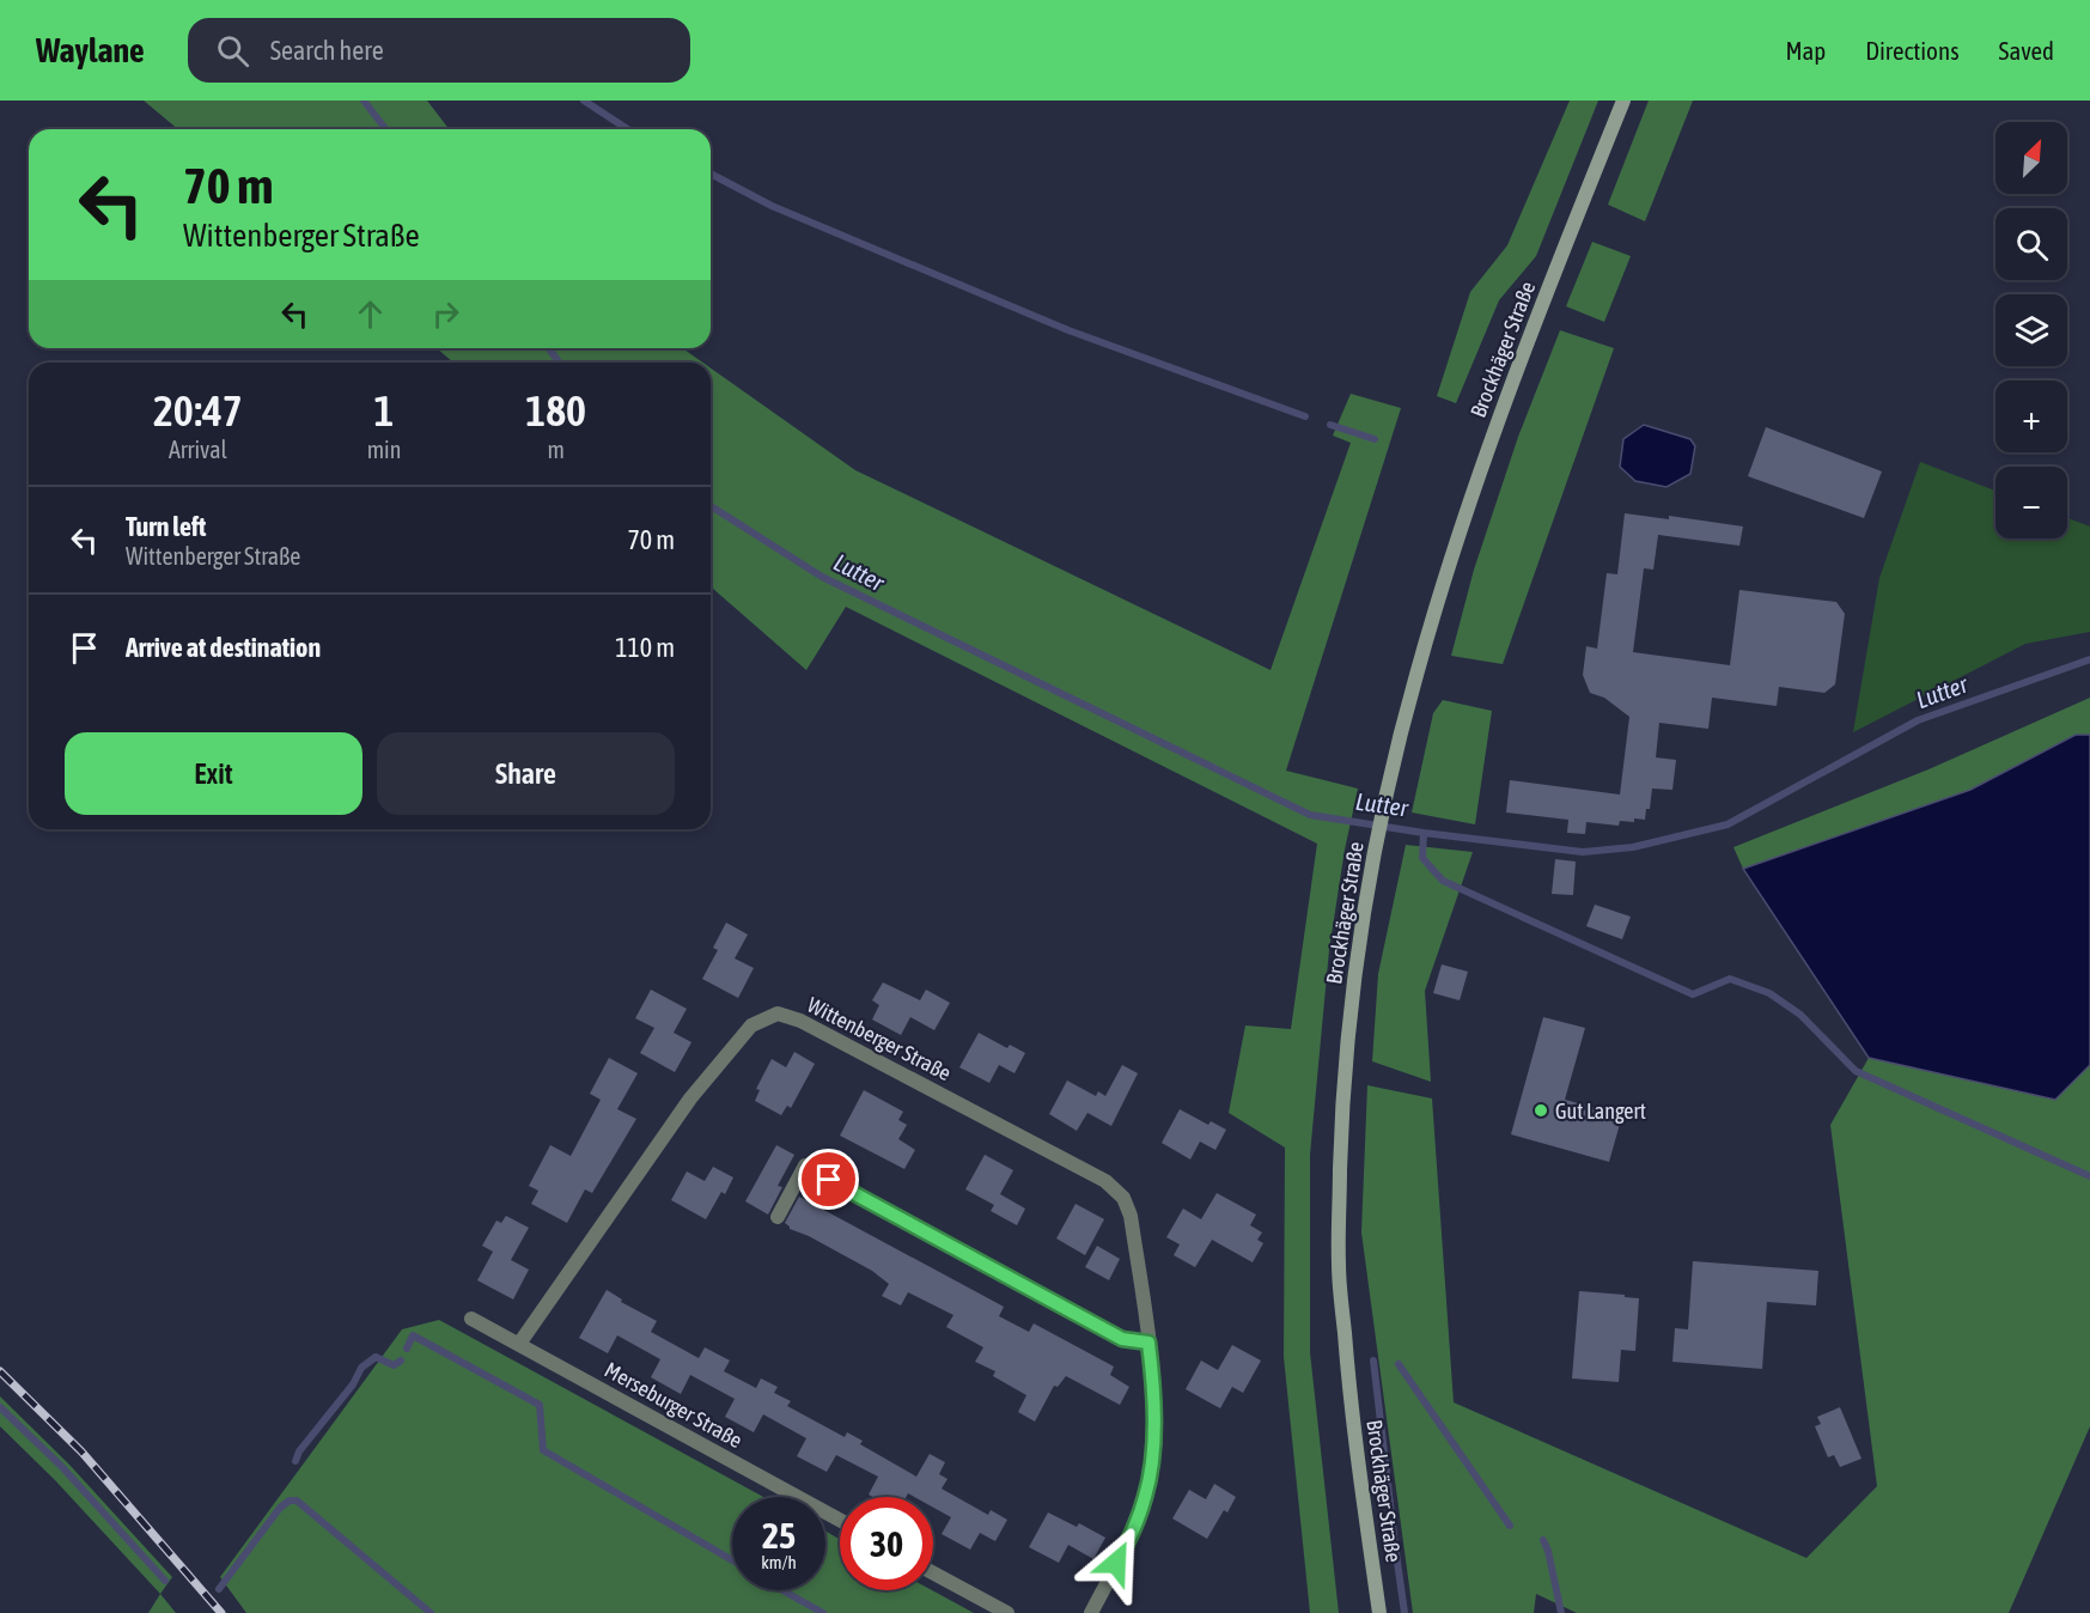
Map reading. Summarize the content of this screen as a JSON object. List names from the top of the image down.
{
  "streets": {
    "main road": ["Brockhäger Straße"],
    "street": ["Wittenberger Straße", "Merseburger Straße"]
  },
  "crossings": [
    ["Wittenberger Straße", "Merseburger Straße"]
  ],
  "water": ["Lutter"],
  "places": ["Gut Langert"],
  "north": "top right",
  "page": {
    "header": "Waylane",
    "search": "Search here",
    "nav": ["Map", "Directions", "Saved"],
    "map_buttons": ["+", "−"],
    "turn": ["70 m", "Wittenberger Straße"],
    "eta": [
      "20:47",
      "Arrival",
      "1",
      "min",
      "180",
      "m"
    ],
    "list": [
      {
        "name": "Turn left",
        "note": "Wittenberger Straße",
        "value": "70 m"
      },
      {
        "name": "Arrive at destination",
        "value": "110 m"
      }
    ],
    "buttons": ["Exit", "Share"],
    "speed": "25 km/h",
    "limit": "30"
  }
}
